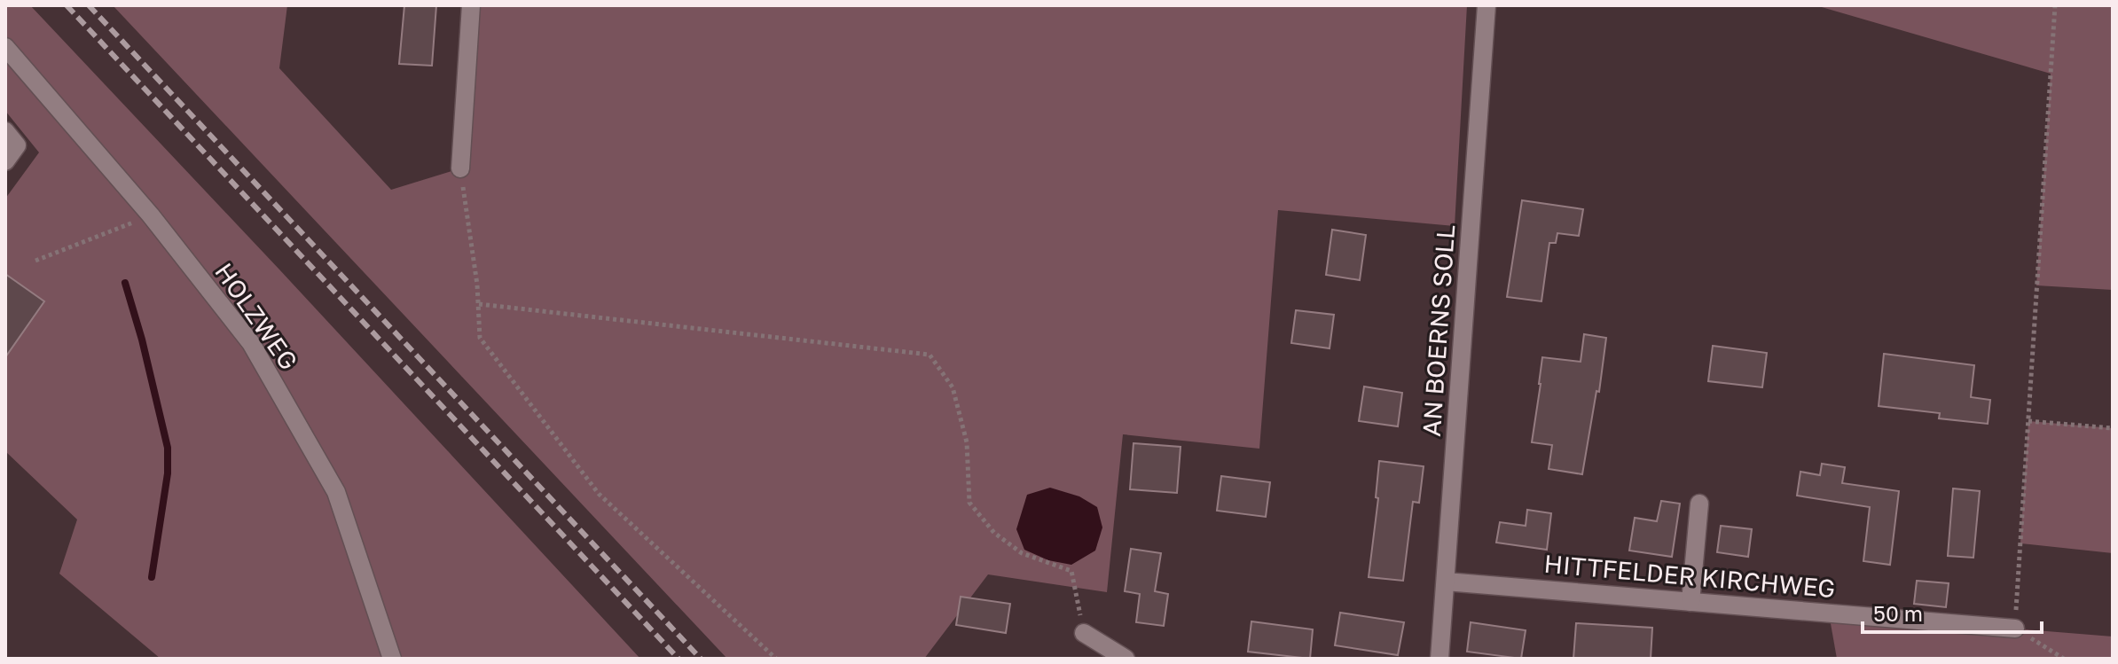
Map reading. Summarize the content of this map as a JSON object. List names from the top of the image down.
{
  "streets": {
    "street": ["HOLZWEG", "AN BOERNS SOLL", "HITTFELDER KIRCHWEG"]
  },
  "crossings": [
    ["AN BOERNS SOLL", "HITTFELDER KIRCHWEG"]
  ],
  "scale_bar": "50 m"
}
